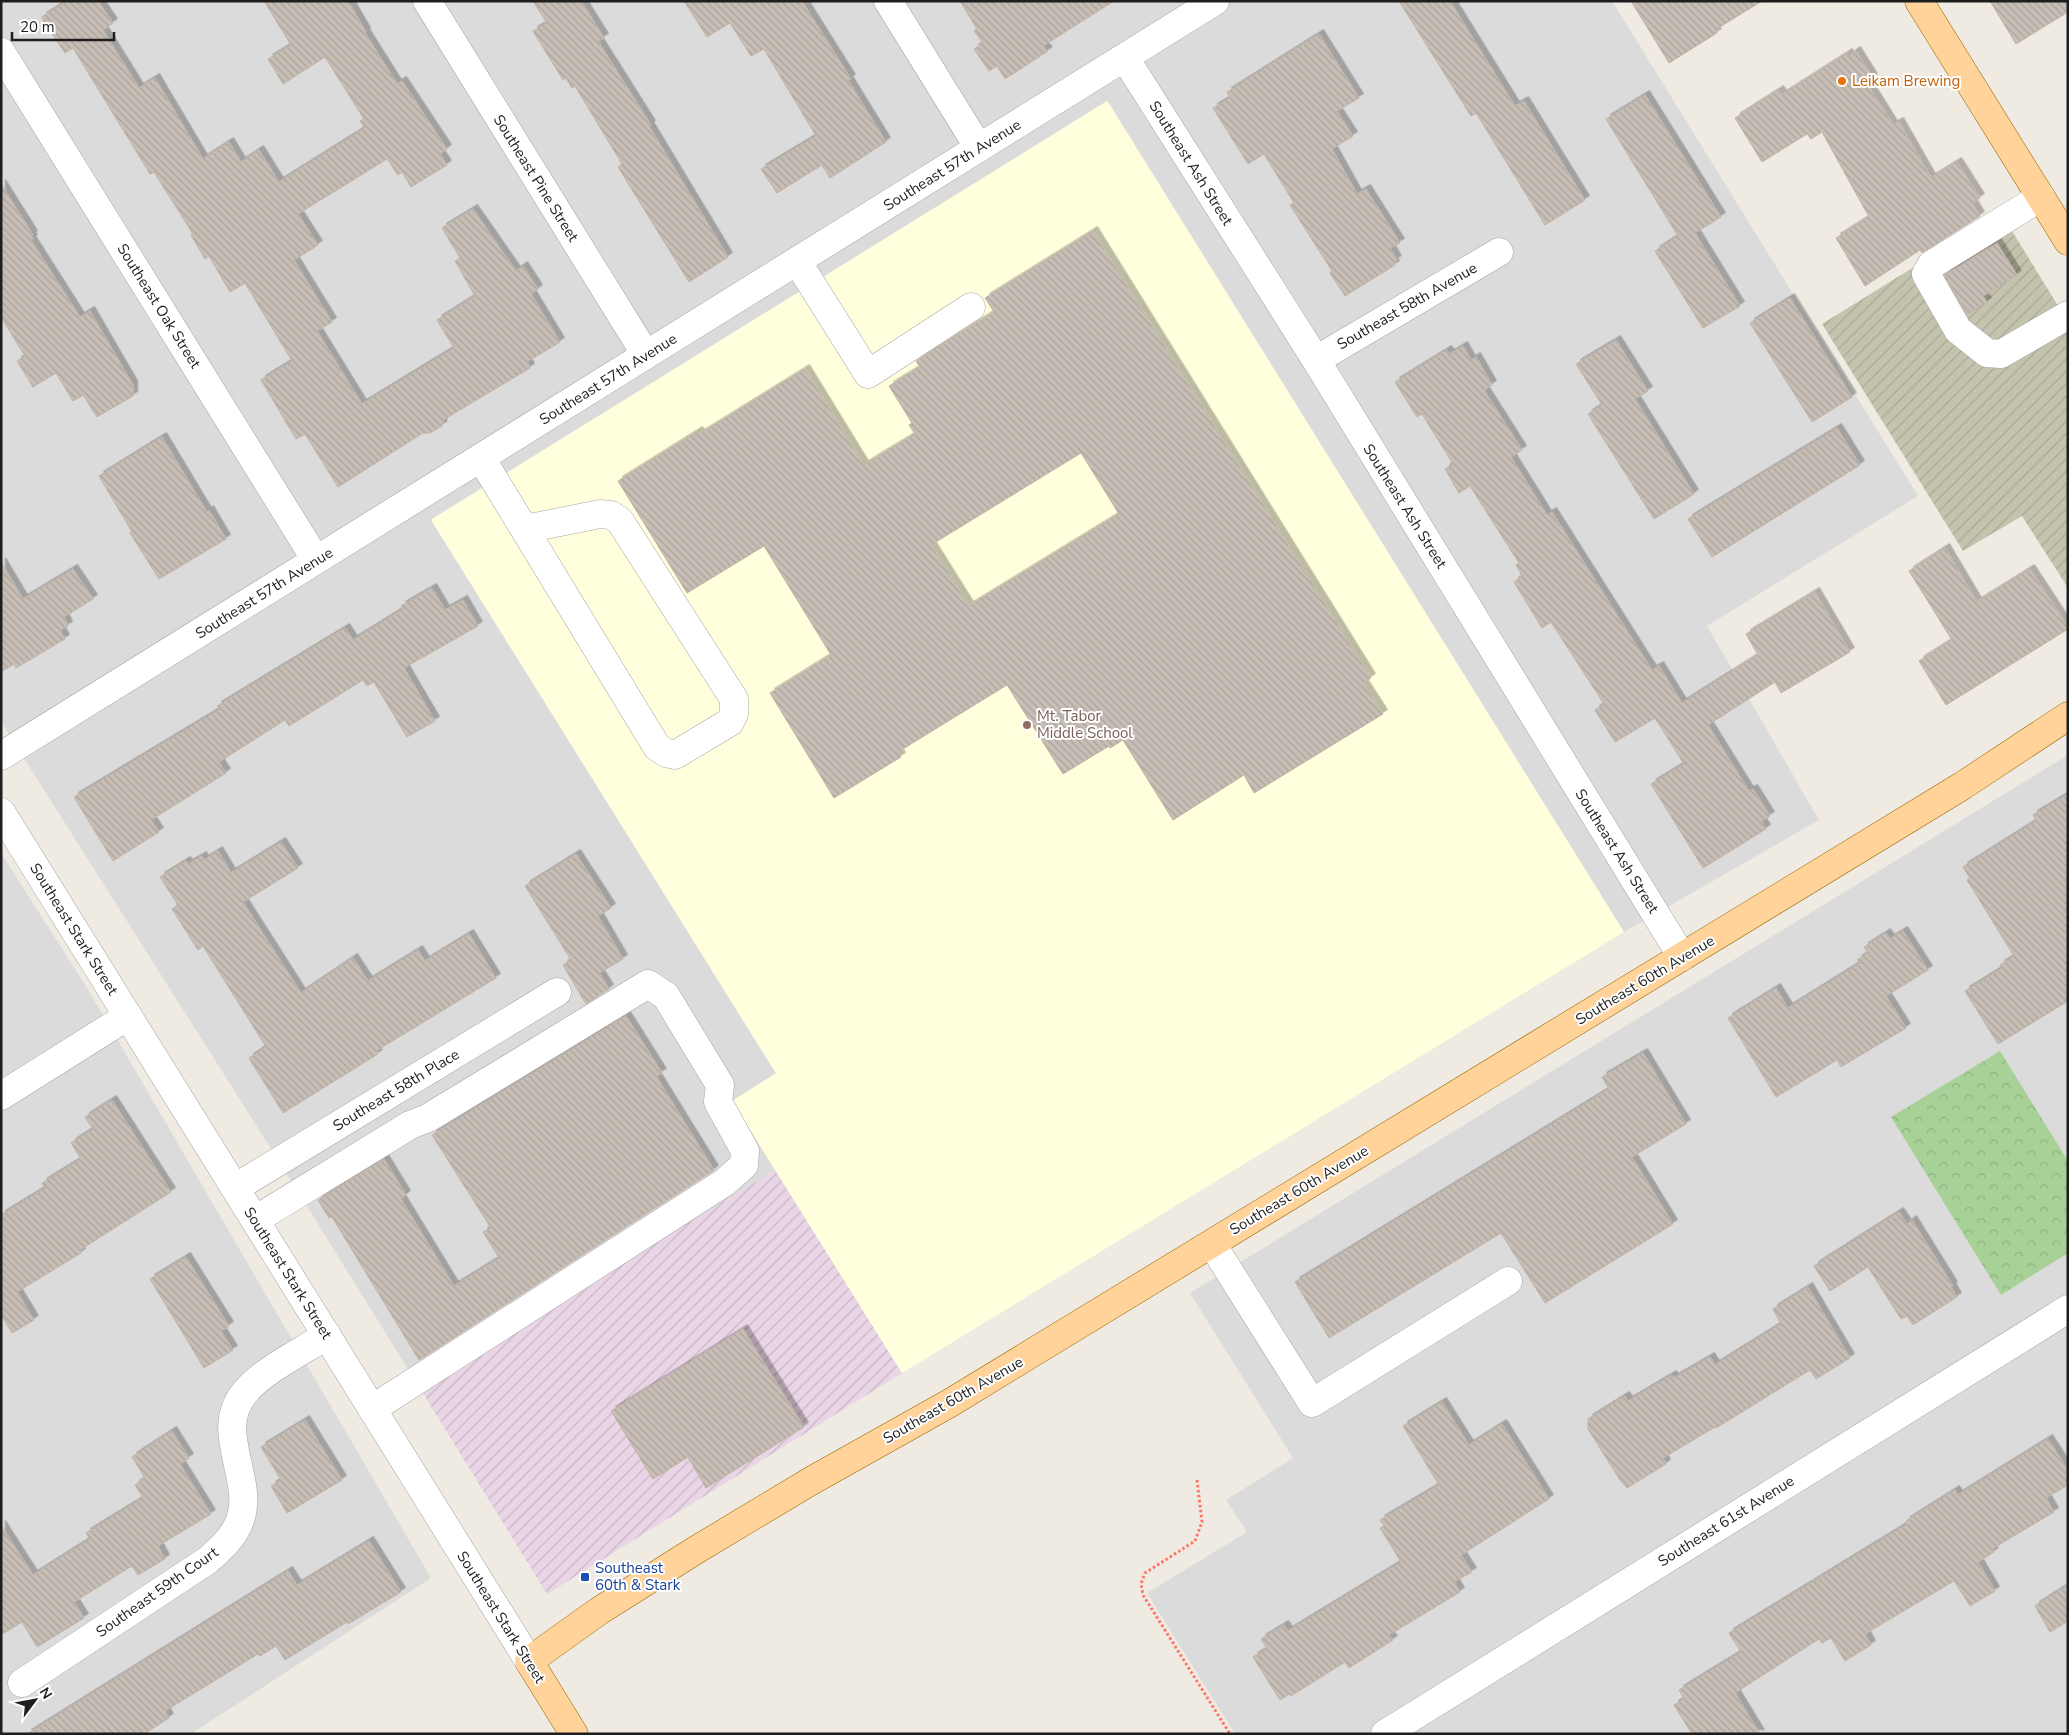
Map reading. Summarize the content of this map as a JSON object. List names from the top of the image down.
{
  "streets": {
    "main road": ["Southeast Stark Street", "Southeast 60th Avenue"],
    "street": [
      "Southeast Ash Street",
      "Southeast 57th Avenue",
      "Southeast Pine Street",
      "Southeast Oak Street",
      "Southeast 58th Avenue",
      "Southeast 58th Place",
      "Southeast 61st Avenue",
      "Southeast 59th Court"
    ]
  },
  "crossings": [
    ["Southeast Ash Street", "Southeast 57th Avenue"],
    ["Southeast Ash Street", "Southeast 58th Avenue"],
    ["Southeast Ash Street", "Southeast 60th Avenue"],
    ["Southeast 57th Avenue", "Southeast Pine Street"],
    ["Southeast 57th Avenue", "Southeast Oak Street"],
    ["Southeast Stark Street", "Southeast 60th Avenue"],
    ["Southeast Stark Street", "Southeast 58th Place"],
    ["Southeast Stark Street", "Southeast 59th Court"]
  ],
  "places": {
    "other": ["Leikam Brewing", "Mt. Tabor Middle School"],
    "transit": ["Southeast 60th & Stark"]
  },
  "scale_bar": "20 m",
  "north": "top right"
}
